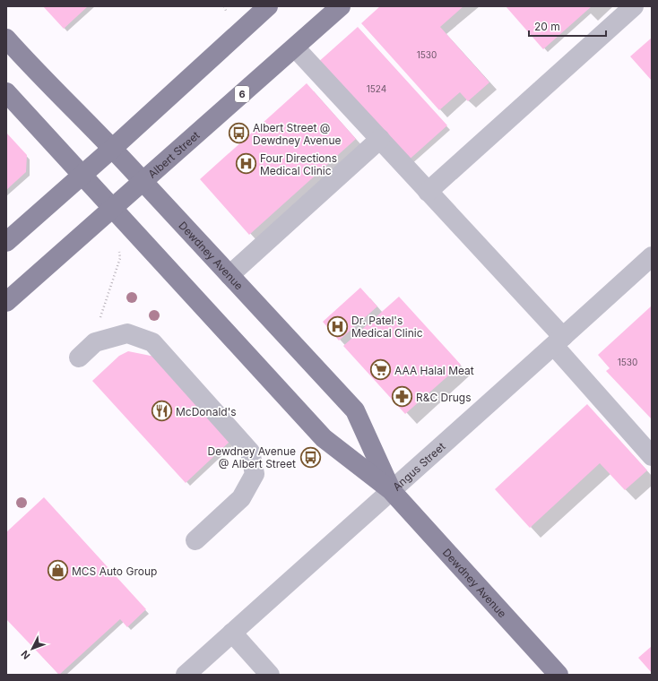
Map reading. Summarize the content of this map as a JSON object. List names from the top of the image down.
{
  "streets": {
    "main road": ["6", "Albert Street", "Dewdney Avenue"],
    "street": ["Angus Street"]
  },
  "crossings": [
    ["Albert Street", "Dewdney Avenue"],
    ["Dewdney Avenue", "Angus Street"]
  ],
  "places": {
    "bus stop": ["Albert Street @ Dewdney Avenue", "Dewdney Avenue @ Albert Street"],
    "hospital": ["Four Directions Medical Clinic", "Dr. Patel's Medical Clinic"],
    "supermarket": ["AAA Halal Meat"],
    "pharmacy": ["R&C Drugs"],
    "restaurant": ["McDonald's"],
    "shop": ["MCS Auto Group"]
  },
  "house_numbers": ["1530", "1524", "1530"],
  "scale_bar": "20 m",
  "north": "bottom left"
}
